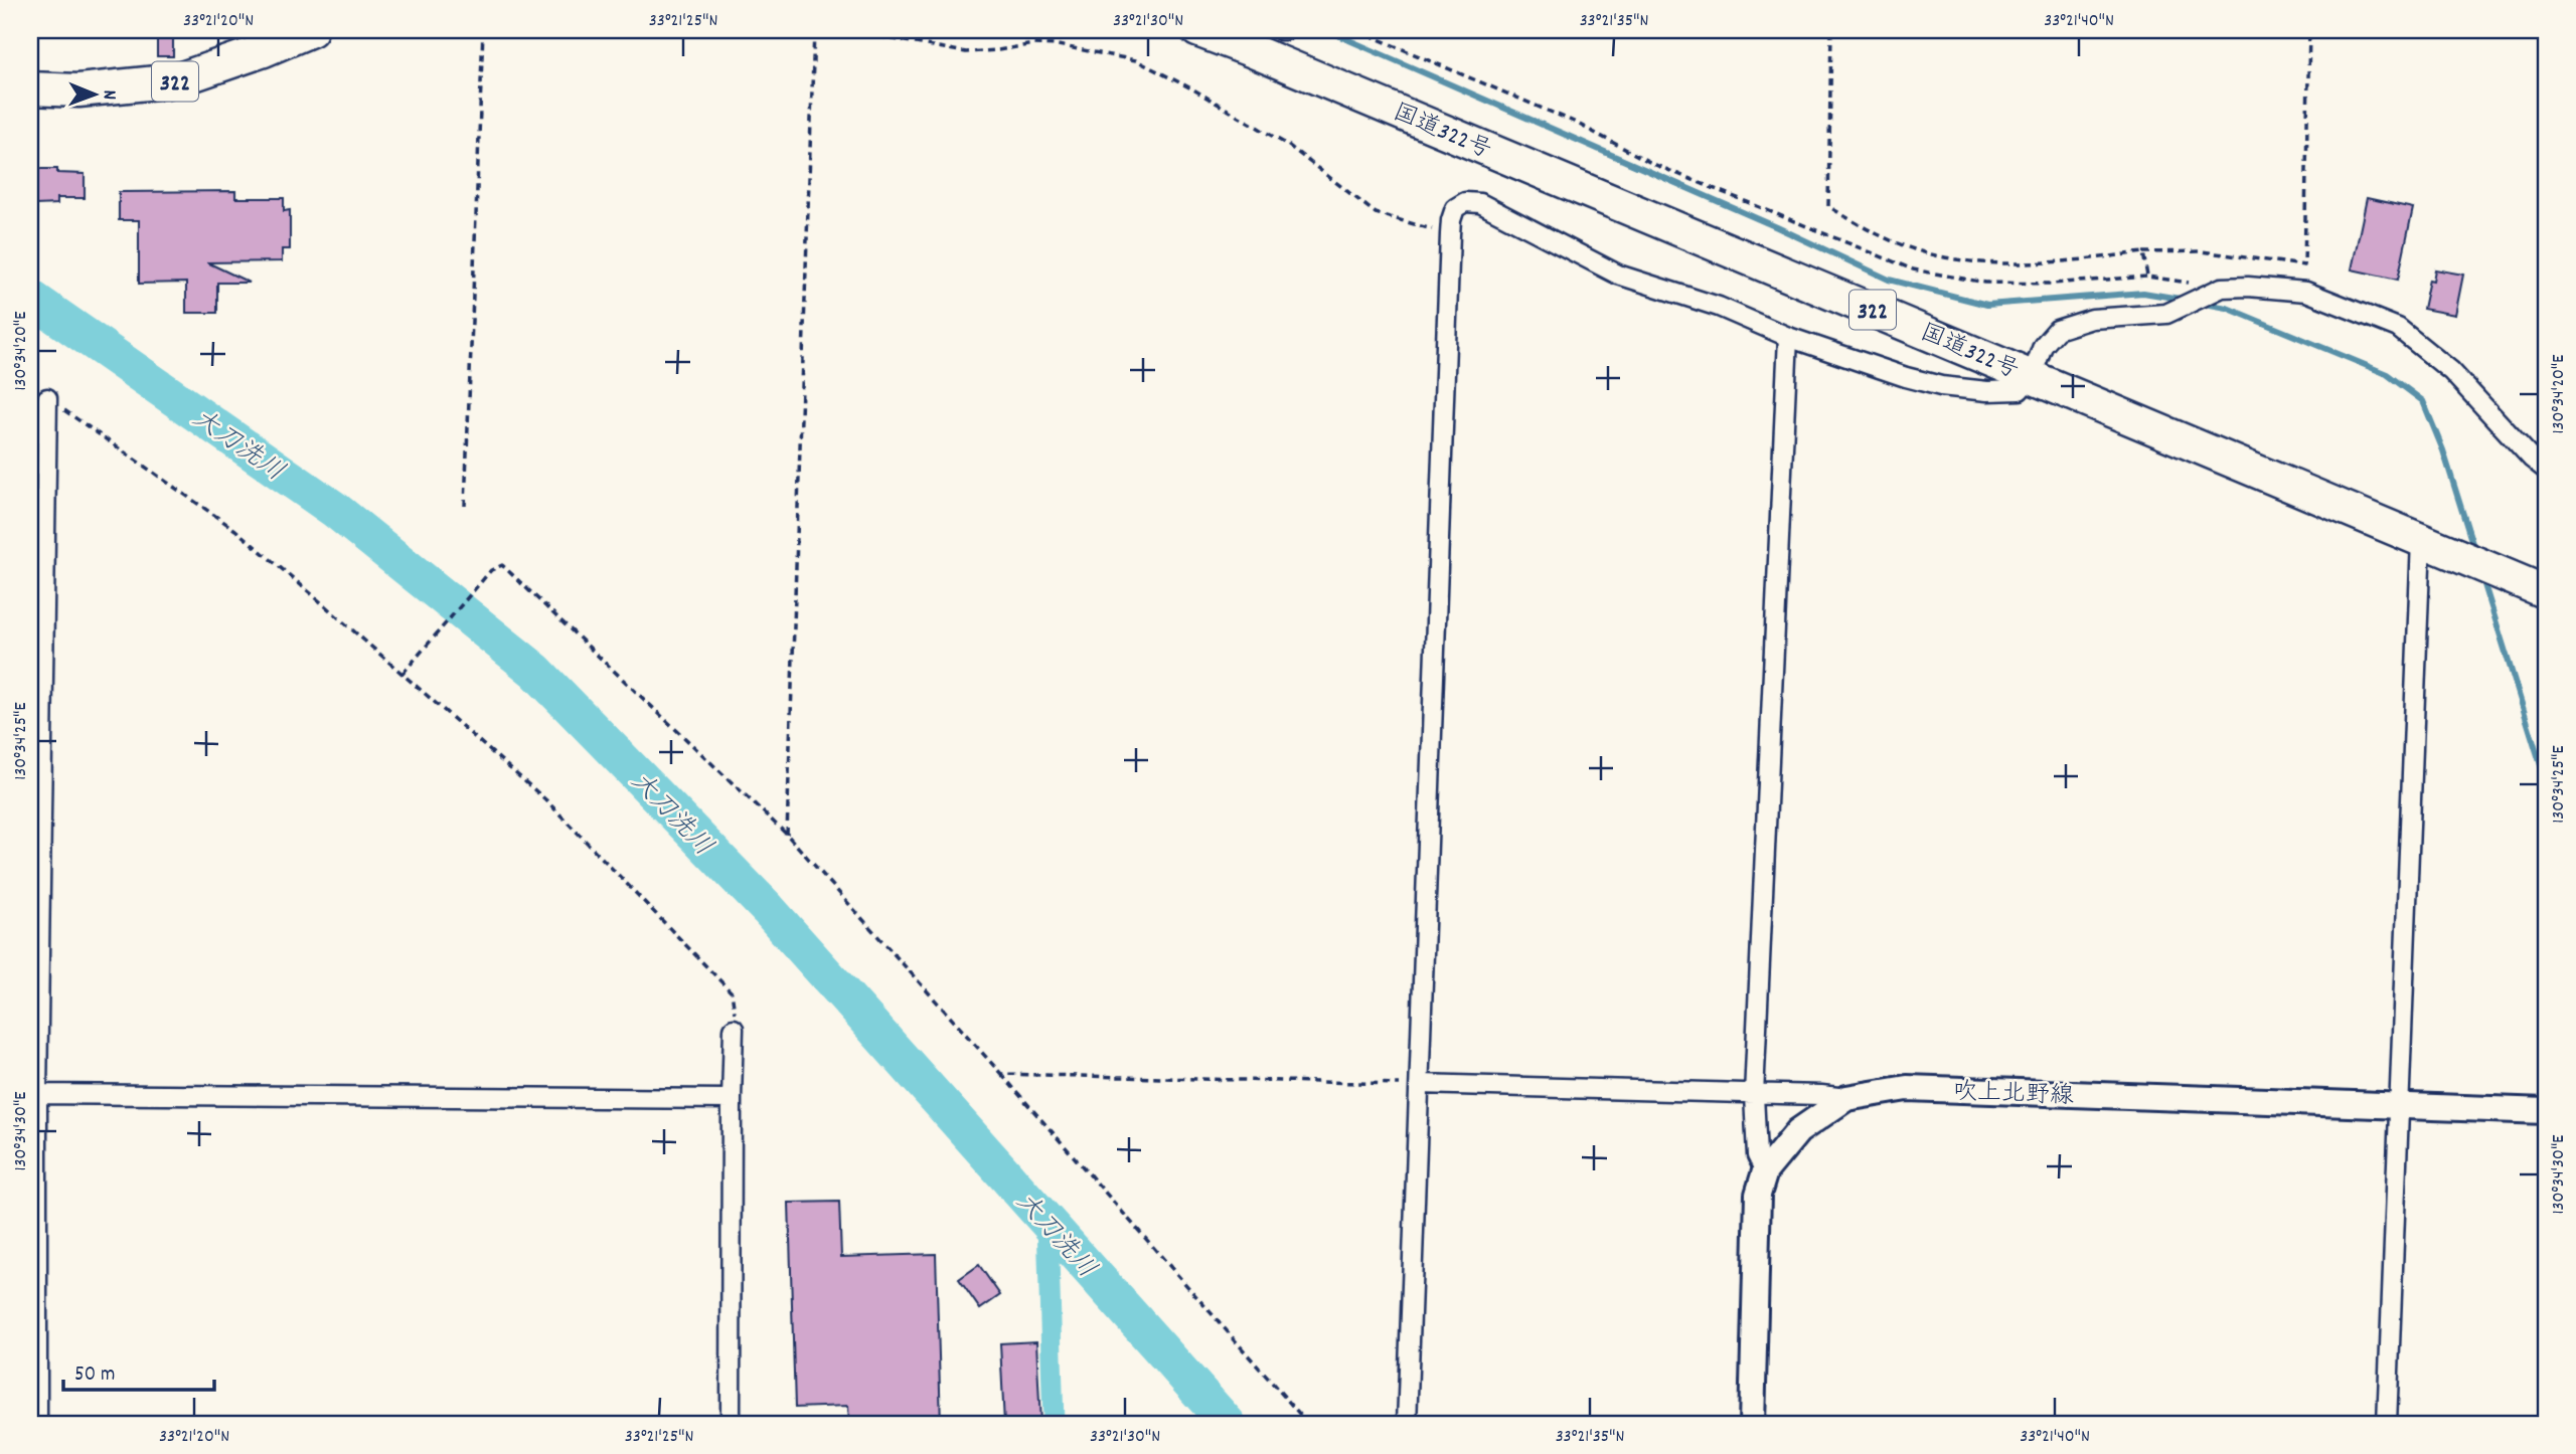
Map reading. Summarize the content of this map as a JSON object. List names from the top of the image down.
{
  "streets": {
    "highway": ["322", "国道322号"],
    "main road": ["吹上北野線"]
  },
  "water": ["大刀洗川"],
  "scale_bar": "50 m",
  "north": "right",
  "coordinates": [
    "33°21'20\"N",
    "33°21'25\"N",
    "33°21'30\"N",
    "33°21'35\"N",
    "33°21'40\"N",
    "130°34'20\"E",
    "130°34'25\"E",
    "130°34'30\"E"
  ]
}
